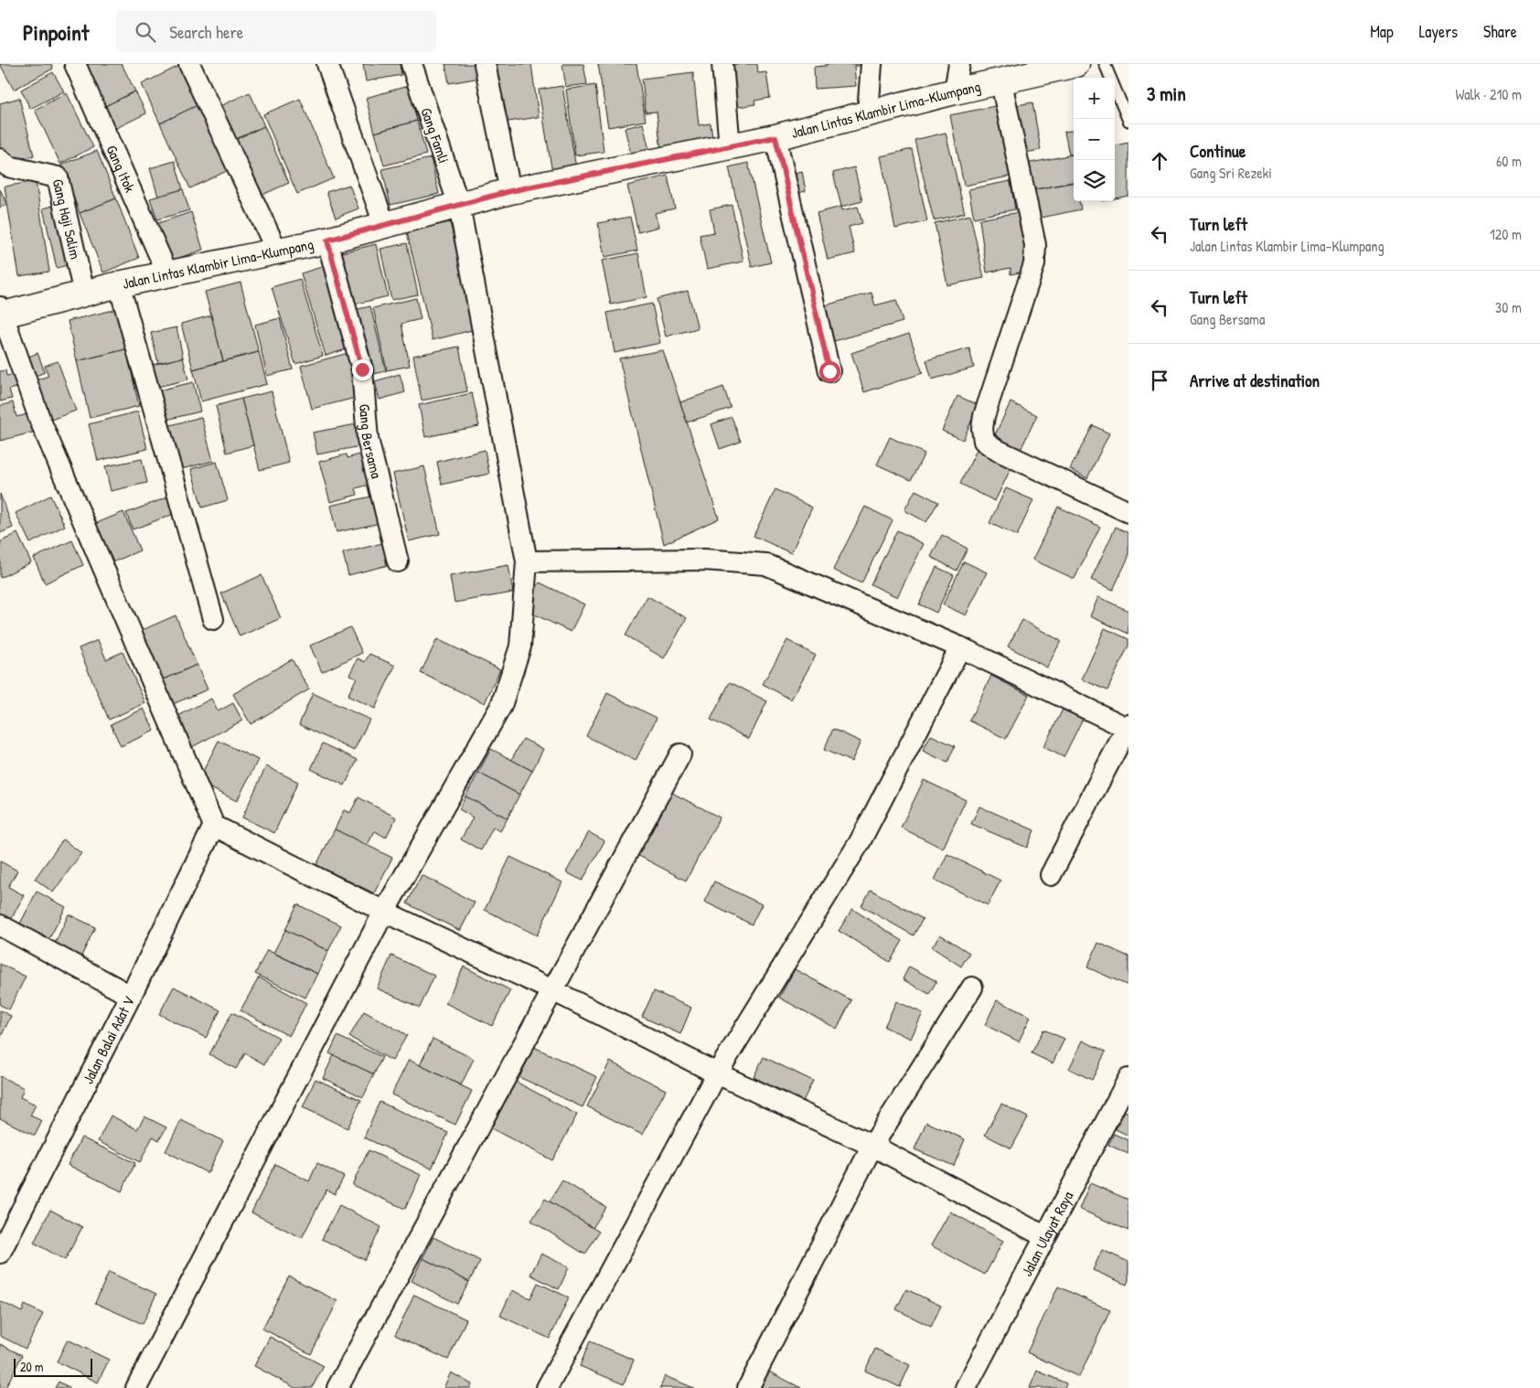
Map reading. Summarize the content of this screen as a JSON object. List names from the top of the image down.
{
  "streets": {
    "main road": ["Jalan Lintas Klambir Lima–Klumpang"],
    "street": [
      "Gang Famli",
      "Gang Itok",
      "Gang Haji Salim",
      "Gang Bersama",
      "Jalan Balai Adat V",
      "Jalan Ulayat Raya"
    ]
  },
  "crossings": [
    ["Jalan Lintas Klambir Lima–Klumpang", "Gang Famli"],
    ["Jalan Lintas Klambir Lima–Klumpang", "Gang Itok"],
    ["Jalan Lintas Klambir Lima–Klumpang", "Gang Haji Salim"],
    ["Jalan Lintas Klambir Lima–Klumpang", "Gang Bersama"]
  ],
  "scale_bar": "20 m",
  "page": {
    "header": "Pinpoint",
    "search": "Search here",
    "nav": ["Map", "Layers", "Share"],
    "heading": ["3 min", "Walk · 210 m"],
    "map_buttons": ["+", "−"],
    "list": [
      ["Continue", "Gang Sri Rezeki", "60 m"],
      ["Turn left", "Jalan Lintas Klambir Lima–Klumpang", "120 m"],
      ["Turn left", "Gang Bersama", "30 m"],
      "Arrive at destination"
    ],
    "scale": "20 m"
  }
}
